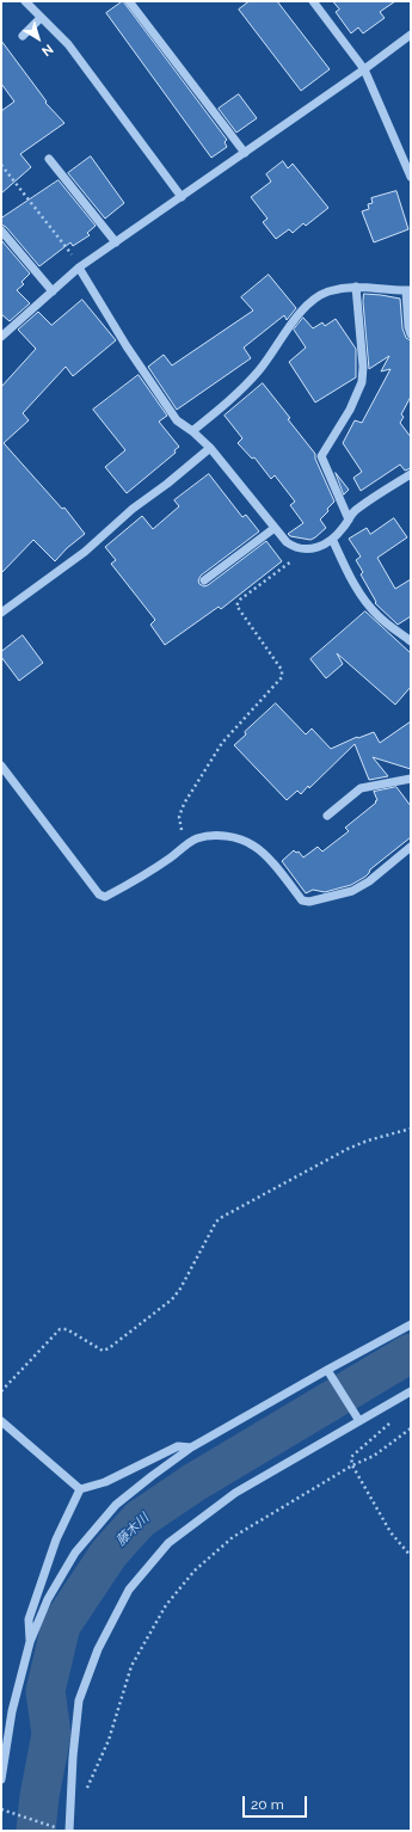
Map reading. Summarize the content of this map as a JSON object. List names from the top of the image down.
{
  "water": ["藤木川"],
  "scale_bar": "20 m",
  "north": "bottom right"
}
